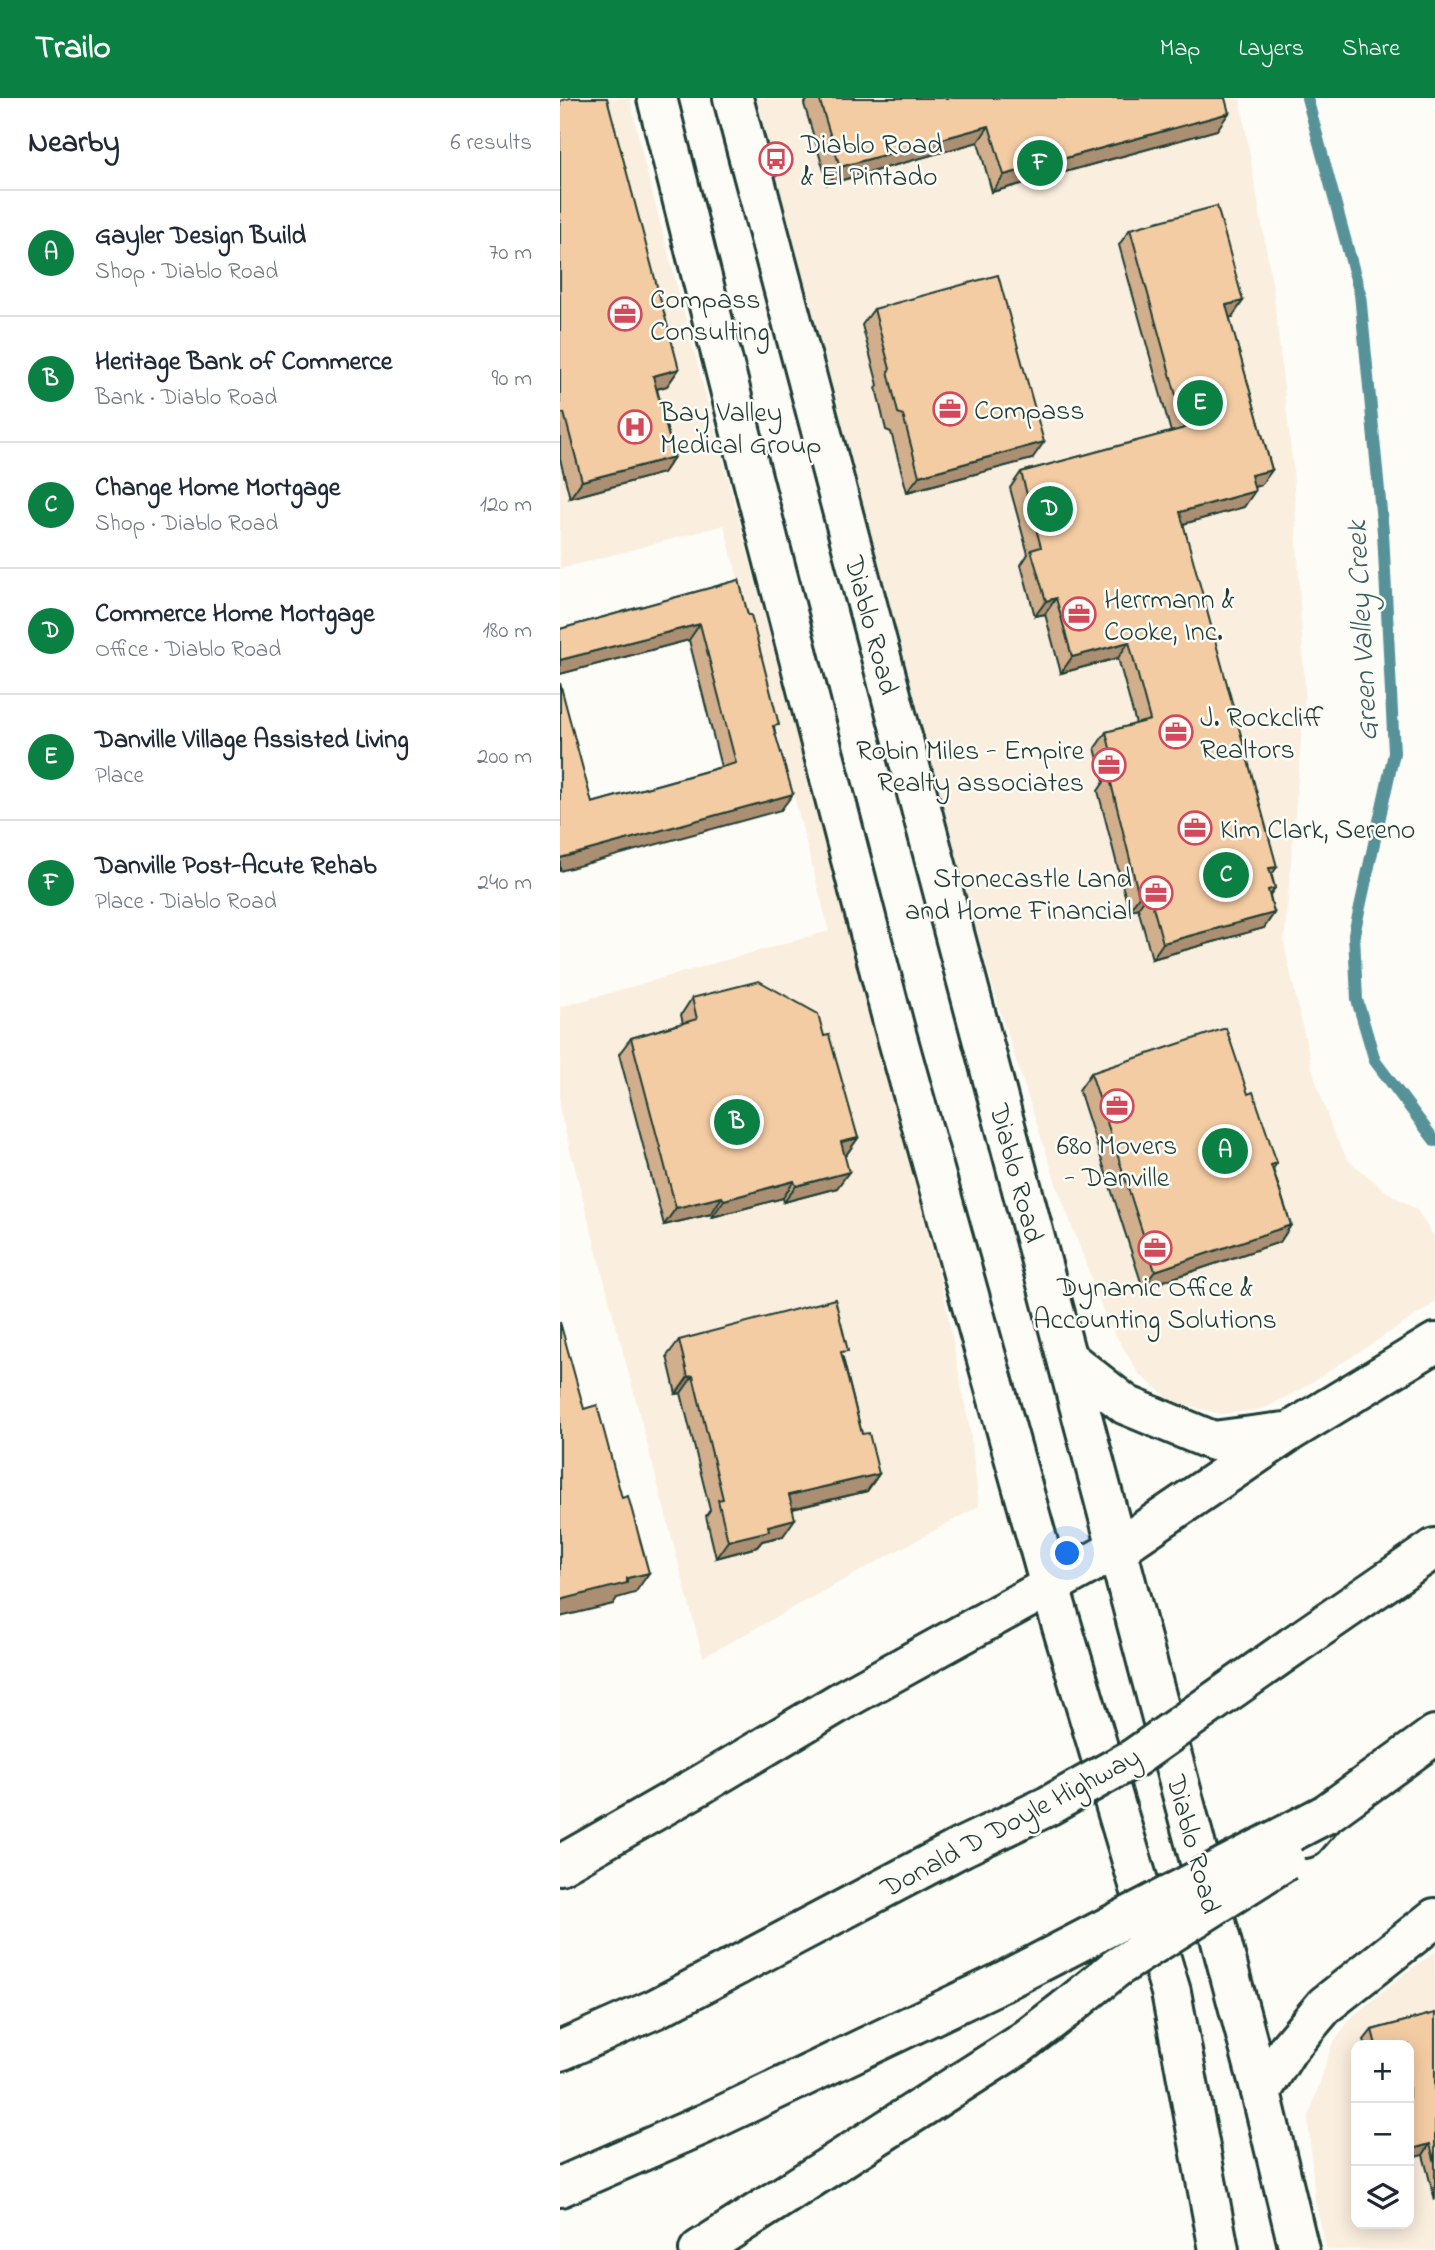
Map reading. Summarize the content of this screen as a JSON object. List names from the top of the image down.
{
  "streets": {
    "main road": ["Diablo Road", "Donald D Doyle Highway"]
  },
  "water": ["Green Valley Creek"],
  "places": {
    "bus stop": ["Diablo Road & El Pintado"],
    "office": [
      "Compass Consulting",
      "Compass",
      "Herrmann & Cooke, Inc.",
      "J. Rockcliff Realtors",
      "Robin Miles - Empire Realty associates",
      "Kim Clark, Sereno",
      "Stonecastle Land and Home Financial",
      "680 Movers - Danville",
      "Dynamic Office & Accounting Solutions"
    ],
    "hospital": ["Bay Valley Medical Group"]
  },
  "page": {
    "header": "Trailo",
    "nav": ["Map", "Layers", "Share"],
    "heading": ["Nearby", "6 results"],
    "pins": [
      "F",
      "E",
      "D",
      "C",
      "B",
      "A"
    ],
    "list": [
      {
        "mark": "A",
        "name": "Gayler Design Build",
        "note": "Shop · Diablo Road",
        "value": "70 m"
      },
      {
        "mark": "B",
        "name": "Heritage Bank of Commerce",
        "note": "Bank · Diablo Road",
        "value": "90 m"
      },
      {
        "mark": "C",
        "name": "Change Home Mortgage",
        "note": "Shop · Diablo Road",
        "value": "120 m"
      },
      {
        "mark": "D",
        "name": "Commerce Home Mortgage",
        "note": "Office · Diablo Road",
        "value": "180 m"
      },
      {
        "mark": "E",
        "name": "Danville Village Assisted Living",
        "note": "Place",
        "value": "200 m"
      },
      {
        "mark": "F",
        "name": "Danville Post-Acute Rehab",
        "note": "Place · Diablo Road",
        "value": "240 m"
      }
    ],
    "map_buttons": ["+", "−"]
  }
}
